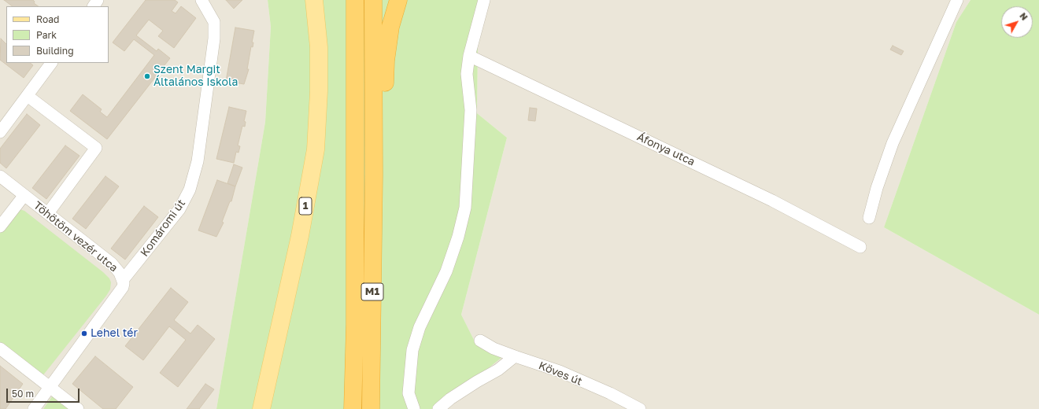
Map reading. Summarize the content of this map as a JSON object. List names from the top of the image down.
{
  "streets": {
    "highway": ["M1"],
    "main road": ["1"],
    "street": [
      "Áfonya utca",
      "Komáromi út",
      "Töhötöm vezér utca",
      "Köves út"
    ]
  },
  "crossings": [
    ["Komáromi út", "Töhötöm vezér utca"]
  ],
  "places": ["Szent Margit Általános Iskola", "Lehel tér"],
  "legend": ["Road", "Park", "Building"],
  "scale_bar": "50 m",
  "north": "top right"
}
